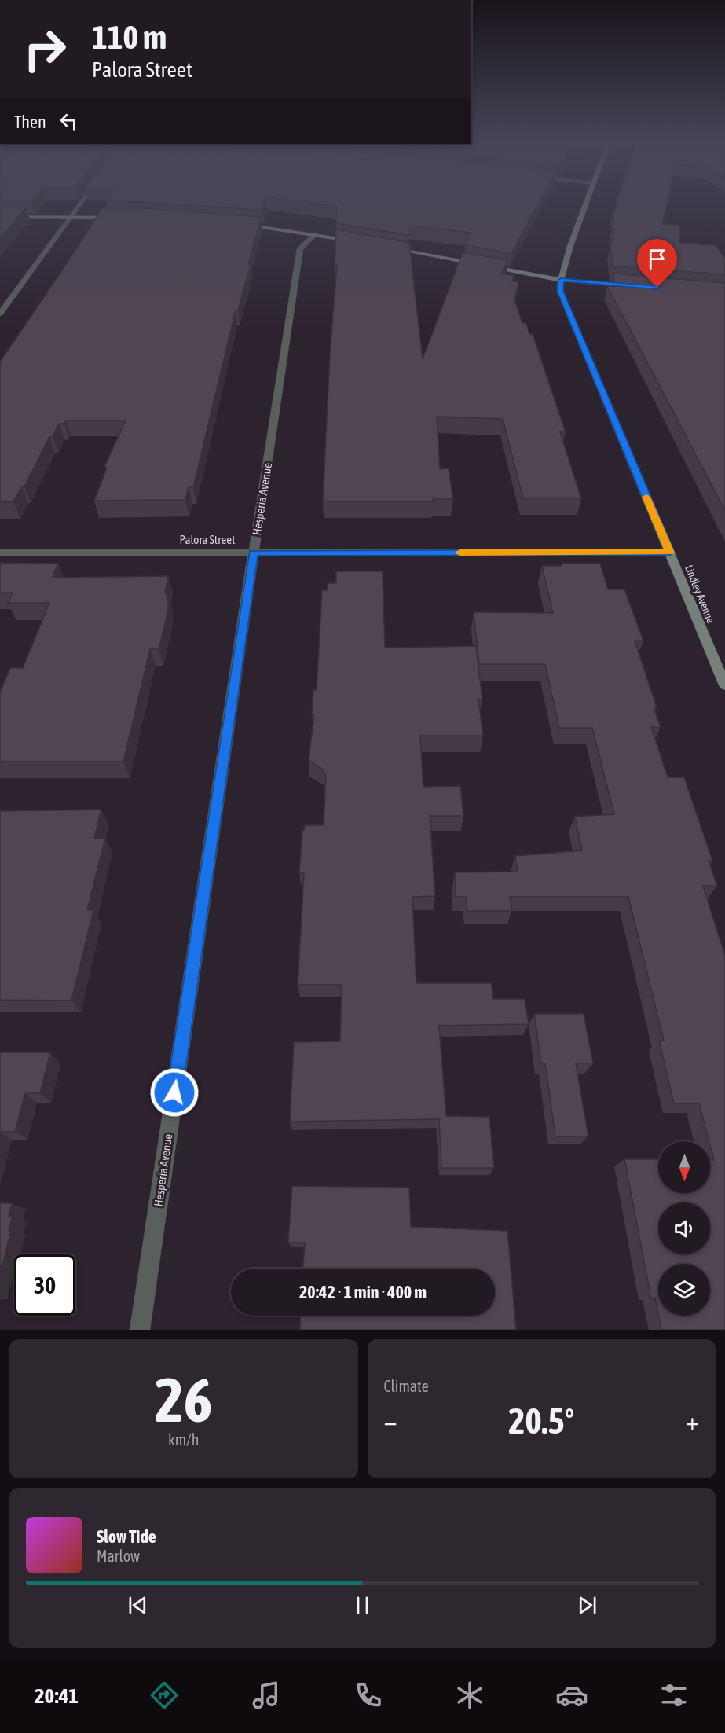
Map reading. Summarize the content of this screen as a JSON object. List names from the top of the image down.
{
  "streets": {
    "street": ["Hesperia Avenue", "Palora Street", "Lindley Avenue"]
  },
  "crossings": [
    ["Hesperia Avenue", "Palora Street"],
    ["Palora Street", "Lindley Avenue"]
  ],
  "north": "bottom",
  "page": {
    "turn": ["110 m", "Palora Street"],
    "then": "Then",
    "limit": "30",
    "trip": "20:42 · 1 min · 400 m",
    "tile": [
      ["26", "km/h"],
      "Climate"
    ],
    "heat": ["−", "20.5°", "+"],
    "song": ["Slow Tide", "Marlow"],
    "tabs": "20:41"
  }
}
